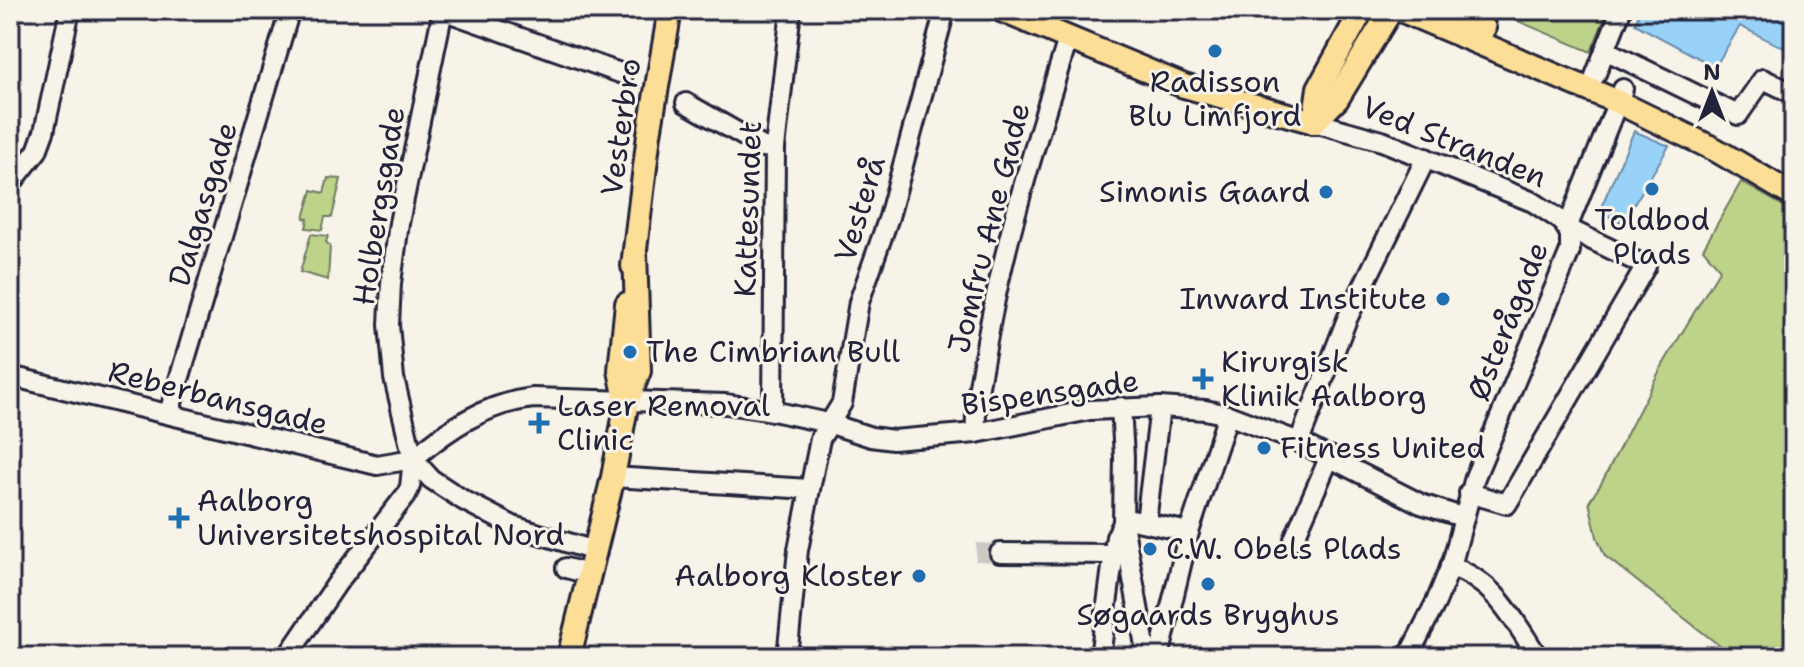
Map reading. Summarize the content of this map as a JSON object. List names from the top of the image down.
{
  "streets": {
    "main road": ["Vesterbro", "Ved Stranden"],
    "street": [
      "Dalgasgade",
      "Holbergsgade",
      "Kattesundet",
      "Vesterå",
      "Jomfru Ane Gade",
      "Østerågade",
      "Bispensgade",
      "Reberbansgade"
    ]
  },
  "crossings": [
    ["Vesterbro", "Bispensgade"],
    ["Ved Stranden", "Jomfru Ane Gade"],
    ["Ved Stranden", "Østerågade"],
    ["Dalgasgade", "Reberbansgade"],
    ["Holbergsgade", "Bispensgade"],
    ["Holbergsgade", "Reberbansgade"],
    ["Kattesundet", "Bispensgade"],
    ["Vesterå", "Bispensgade"],
    ["Jomfru Ane Gade", "Bispensgade"],
    ["Østerågade", "Bispensgade"],
    ["Bispensgade", "Reberbansgade"]
  ],
  "places": {
    "other": [
      "Radisson Blu Limfjord",
      "Toldbod Plads",
      "Simonis Gaard",
      "Inward Institute",
      "The Cimbrian Bull",
      "Fitness United",
      "C.W. Obels Plads",
      "Aalborg Kloster",
      "Søgaards Bryghus"
    ],
    "health": ["Kirurgisk Klinik Aalborg", "Laser Removal Clinic", "Aalborg Universitetshospital Nord"]
  },
  "north": "top"
}
